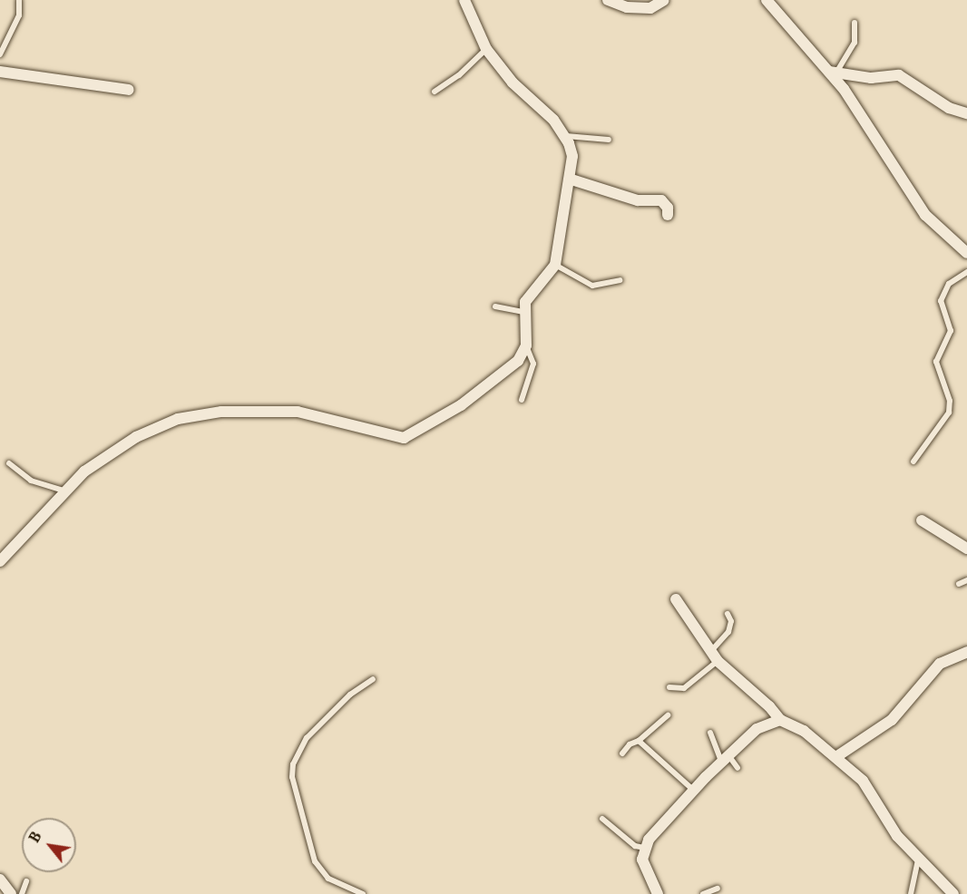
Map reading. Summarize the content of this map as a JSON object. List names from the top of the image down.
{
  "north": "top left"
}
